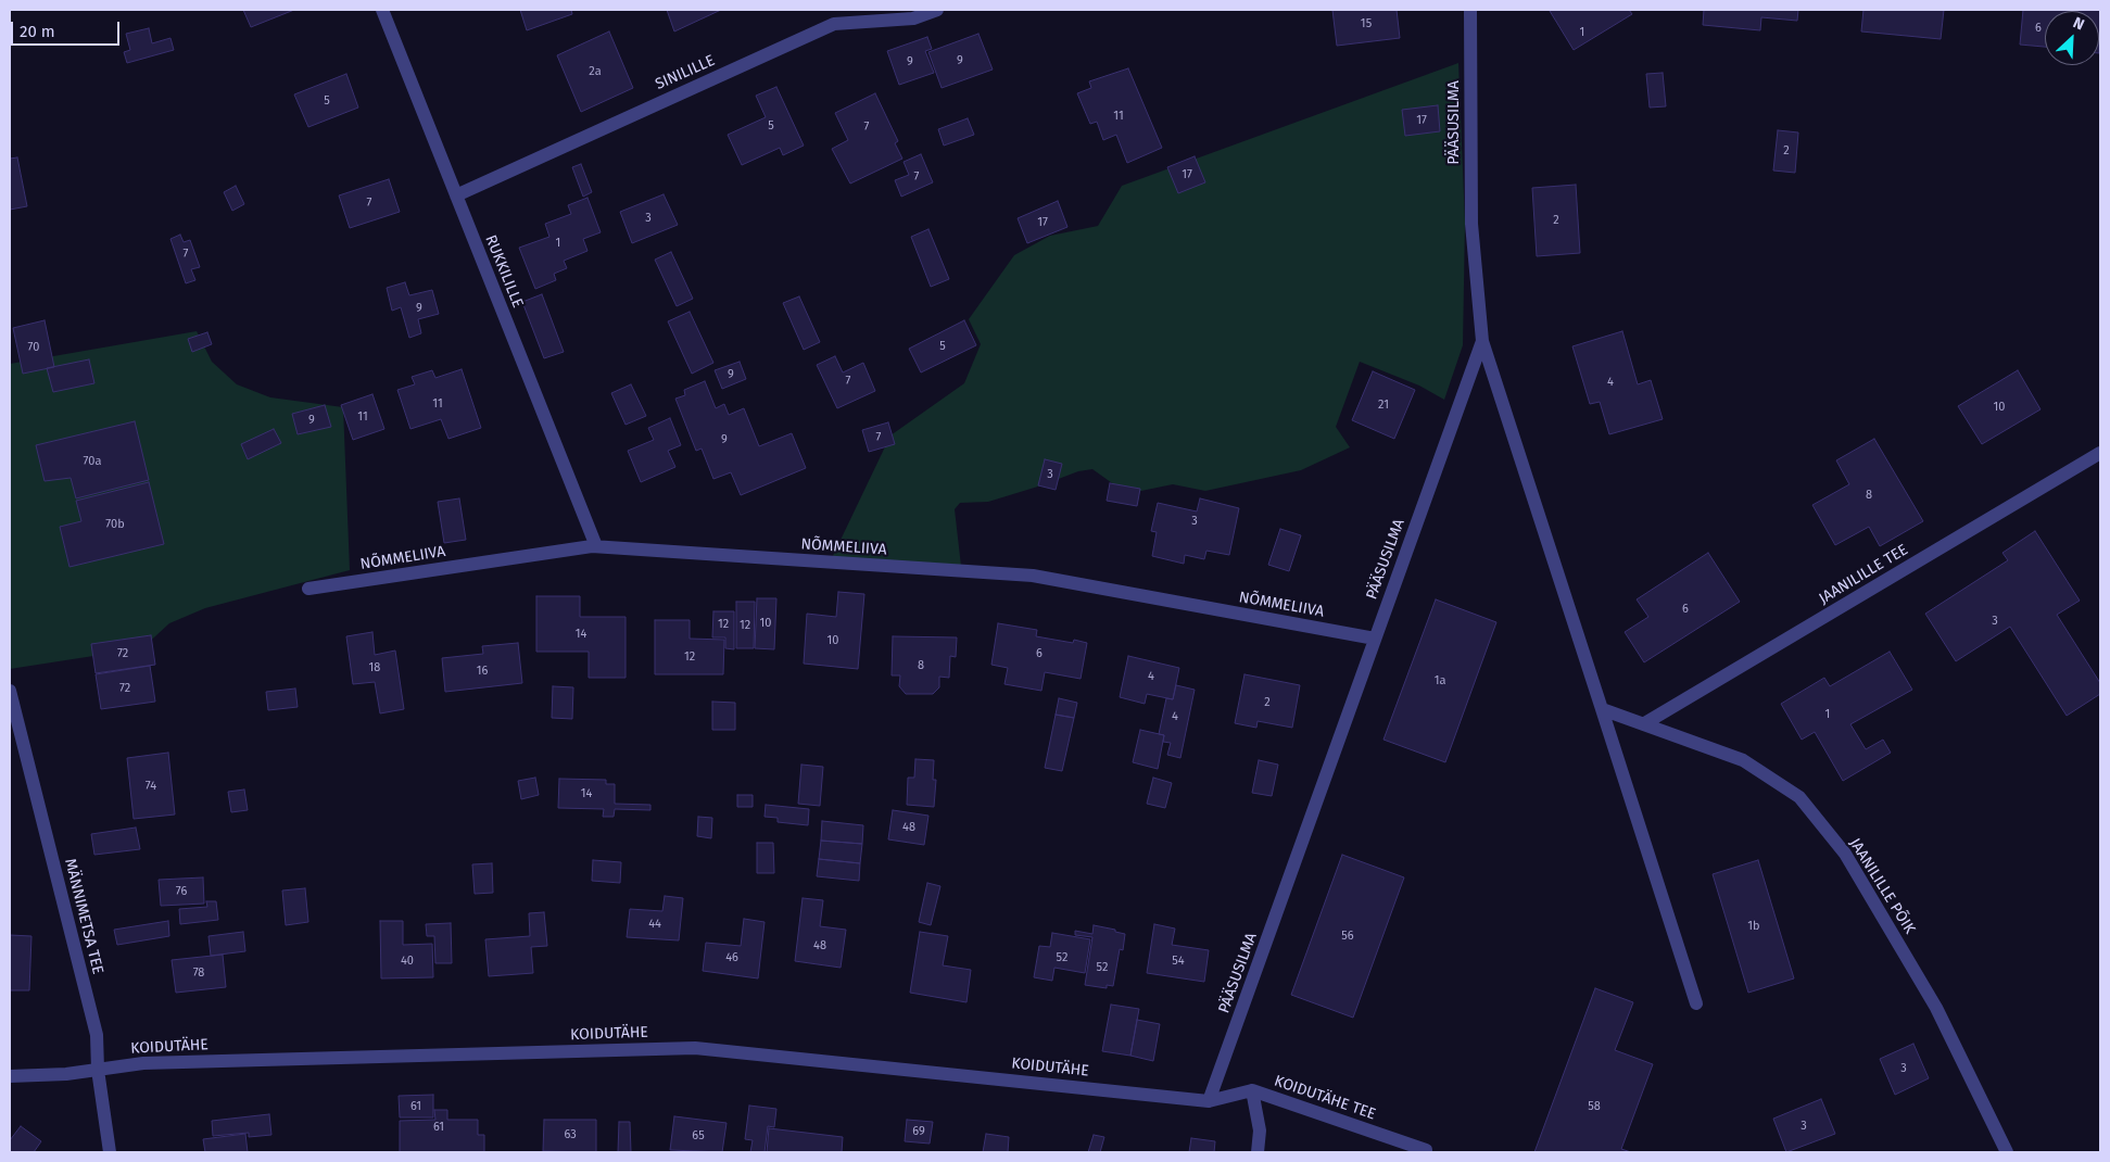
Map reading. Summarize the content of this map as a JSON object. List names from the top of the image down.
{
  "streets": {
    "street": [
      "SINILILLE",
      "PÄÄSUSILMA",
      "RUKKILILLE",
      "NÕMMELIIVA",
      "JAANILILLE TEE",
      "JAANILILLE PÕIK",
      "MÄNNIMETSA TEE",
      "KOIDUTÄHE",
      "KOIDUTÄHE TEE"
    ]
  },
  "crossings": [
    ["SINILILLE", "RUKKILILLE"],
    ["PÄÄSUSILMA", "NÕMMELIIVA"],
    ["PÄÄSUSILMA", "KOIDUTÄHE"],
    ["PÄÄSUSILMA", "KOIDUTÄHE TEE"],
    ["RUKKILILLE", "NÕMMELIIVA"],
    ["JAANILILLE TEE", "JAANILILLE PÕIK"],
    ["MÄNNIMETSA TEE", "KOIDUTÄHE"],
    ["KOIDUTÄHE", "KOIDUTÄHE TEE"]
  ],
  "house_numbers": [
    "15",
    "6",
    "1",
    "9",
    "9",
    "2a",
    "5",
    "11",
    "17",
    "5",
    "7",
    "2",
    "17",
    "7",
    "7",
    "3",
    "2",
    "17",
    "1",
    "7",
    "9",
    "5",
    "70",
    "9",
    "7",
    "4",
    "11",
    "21",
    "10",
    "11",
    "9",
    "7",
    "9",
    "70a",
    "3",
    "8",
    "3",
    "70b",
    "6",
    "3",
    "10",
    "12",
    "12",
    "14",
    "10",
    "72",
    "6",
    "12",
    "8",
    "18",
    "16",
    "4",
    "1a",
    "72",
    "2",
    "1",
    "4",
    "74",
    "14",
    "48",
    "76",
    "44",
    "1b",
    "56",
    "48",
    "46",
    "52",
    "40",
    "54",
    "52",
    "78",
    "3",
    "61",
    "58",
    "3",
    "61",
    "69",
    "63",
    "65"
  ],
  "scale_bar": "20 m",
  "north": "top right"
}
